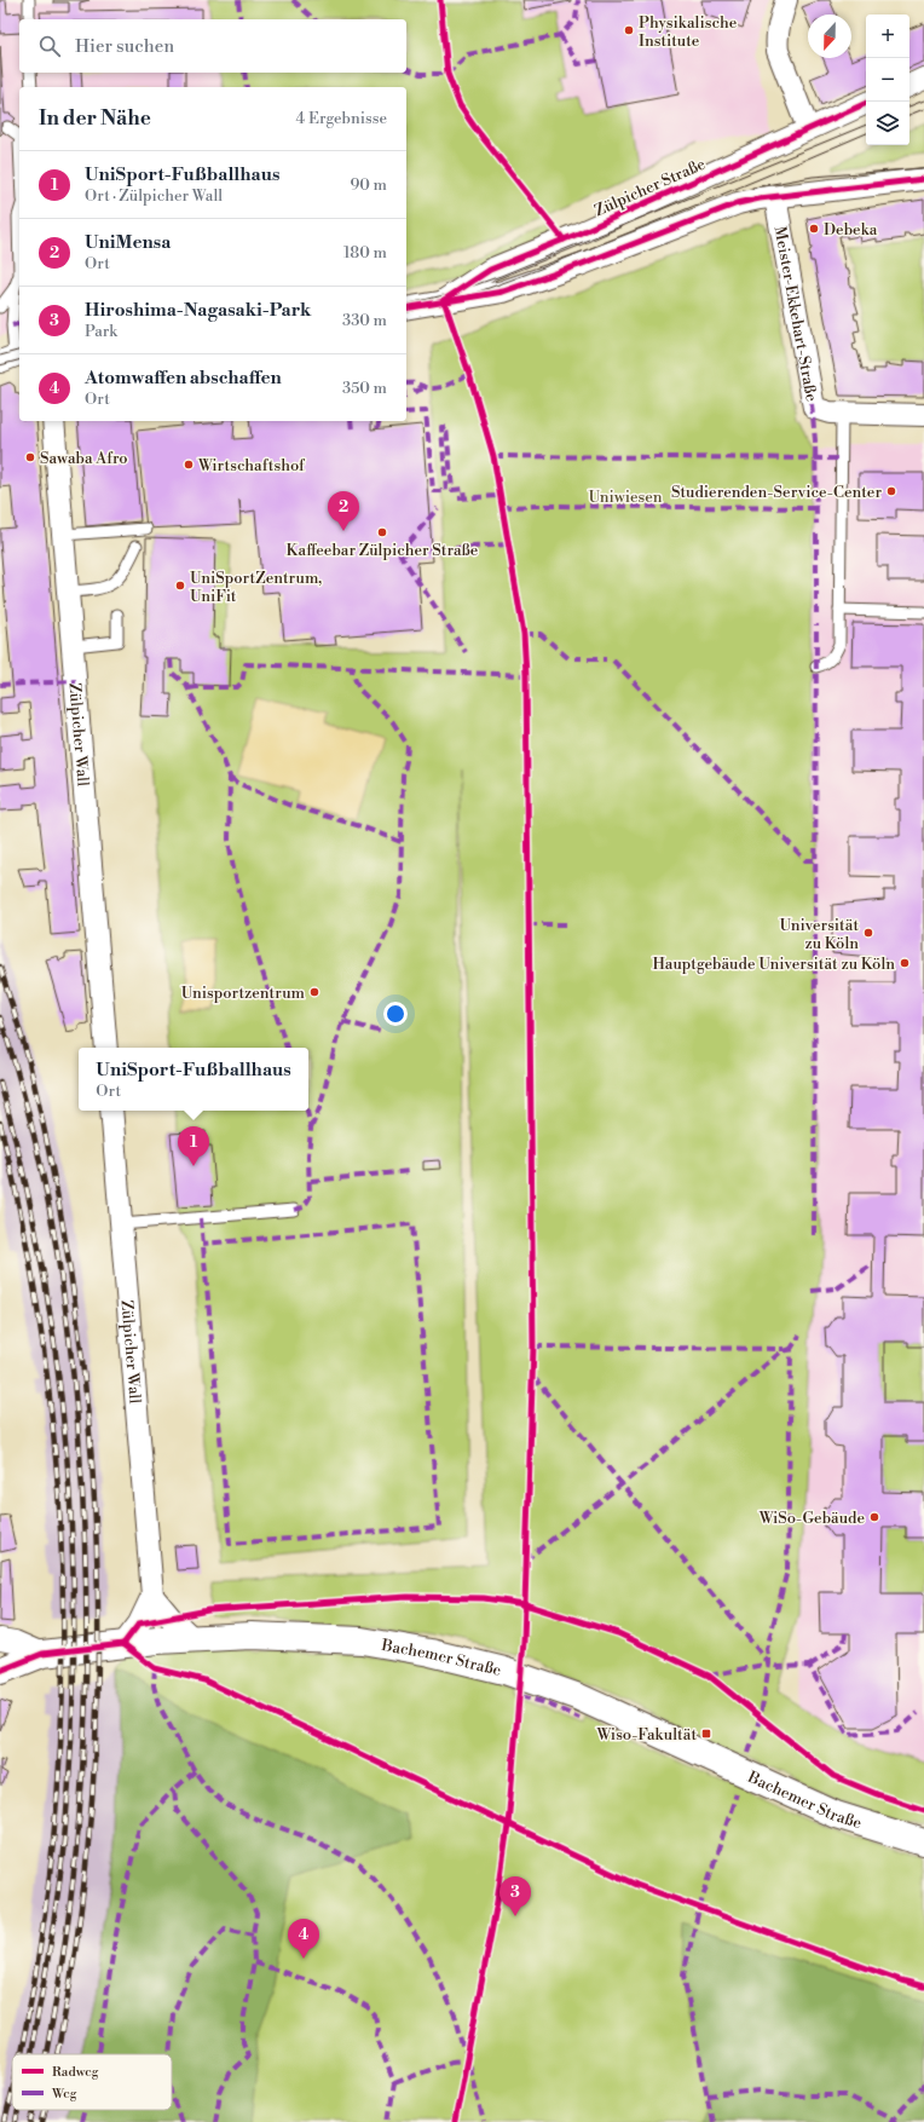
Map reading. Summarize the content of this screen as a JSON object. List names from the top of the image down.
{
  "streets": {
    "main road": ["Bachemer Straße"],
    "street": ["Zülpicher Straße", "Meister-Ekkehart-Straße", "Zülpicher Wall"]
  },
  "crossings": [
    ["Zülpicher Straße", "Meister-Ekkehart-Straße"]
  ],
  "parks": ["Uniwiesen"],
  "places": {
    "other": [
      "Physikalische Institute",
      "Debeka",
      "Sawaba Afro",
      "Wirtschaftshof",
      "Studierenden-Service-Center",
      "Kaffeebar Zülpicher Straße",
      "UniSportZentrum, UniFit",
      "Universität zu Köln",
      "Hauptgebäude Universität zu Köln",
      "Unisportzentrum",
      "WiSo-Gebäude"
    ],
    "transit": ["Wiso-Fakultät"]
  },
  "legend": ["Radweg", "Weg"],
  "north": "bottom",
  "page": {
    "map_buttons": ["+", "−"],
    "search": "Hier suchen",
    "heading": ["In der Nähe", "4 Ergebnisse"],
    "list": [
      {
        "mark": "1",
        "name": "UniSport-Fußballhaus",
        "note": "Ort · Zülpicher Wall",
        "value": "90 m"
      },
      {
        "mark": "2",
        "name": "UniMensa",
        "note": "Ort",
        "value": "180 m"
      },
      {
        "mark": "3",
        "name": "Hiroshima-Nagasaki-Park",
        "note": "Park",
        "value": "330 m"
      },
      {
        "mark": "4",
        "name": "Atomwaffen abschaffen",
        "note": "Ort",
        "value": "350 m"
      }
    ],
    "pins": [
      "2",
      "1",
      "3",
      "4"
    ],
    "popup": ["UniSport-Fußballhaus", "Ort"]
  }
}
